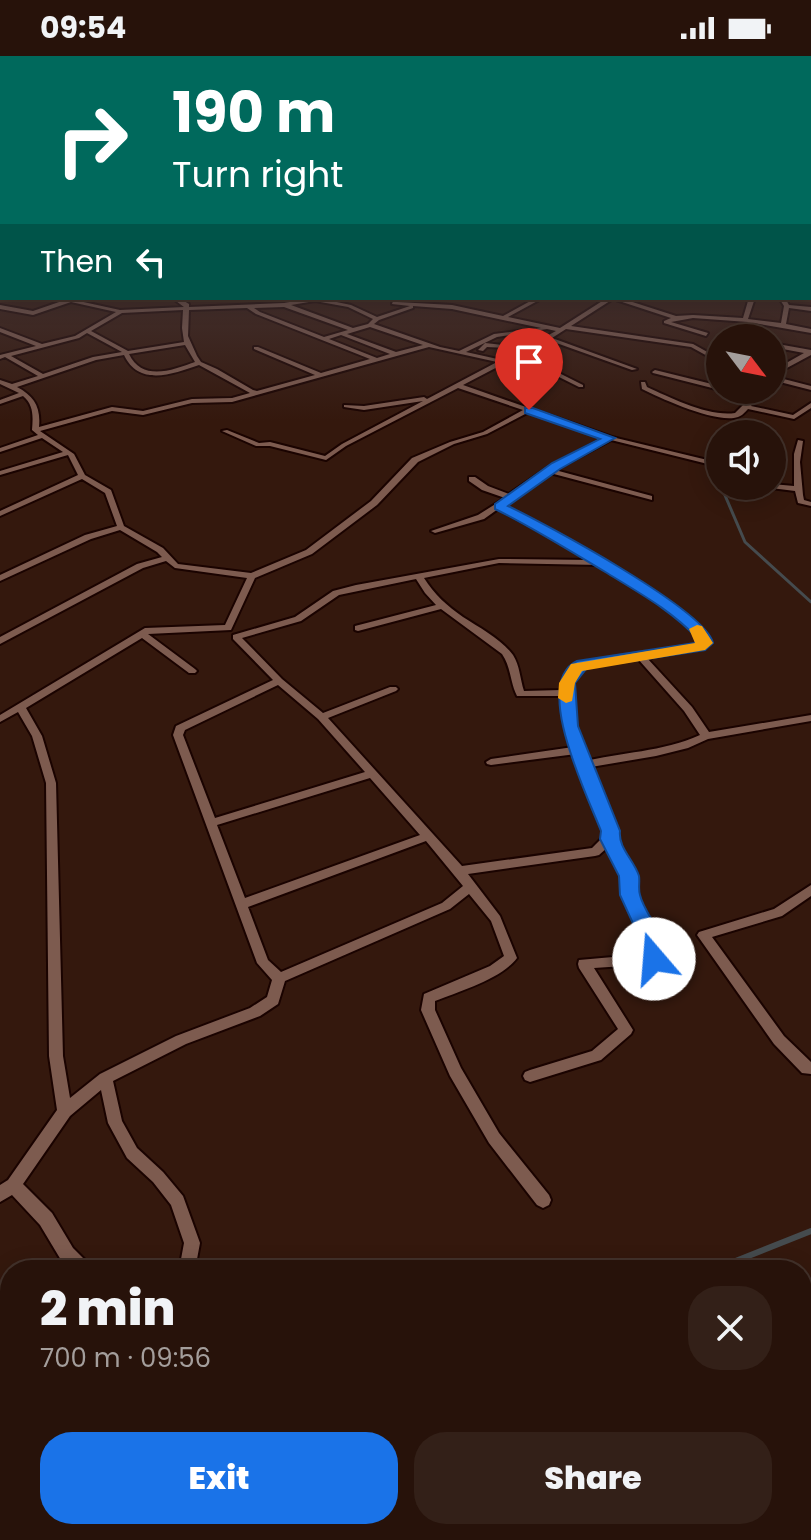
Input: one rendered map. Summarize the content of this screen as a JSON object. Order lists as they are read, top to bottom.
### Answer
{
  "north": "bottom right",
  "page": {
    "status": "09:54",
    "turn": ["190 m", "Turn right"],
    "then": "Then",
    "heading": ["2 min", "700 m · 09:56"],
    "buttons": ["Exit", "Share"]
  }
}
